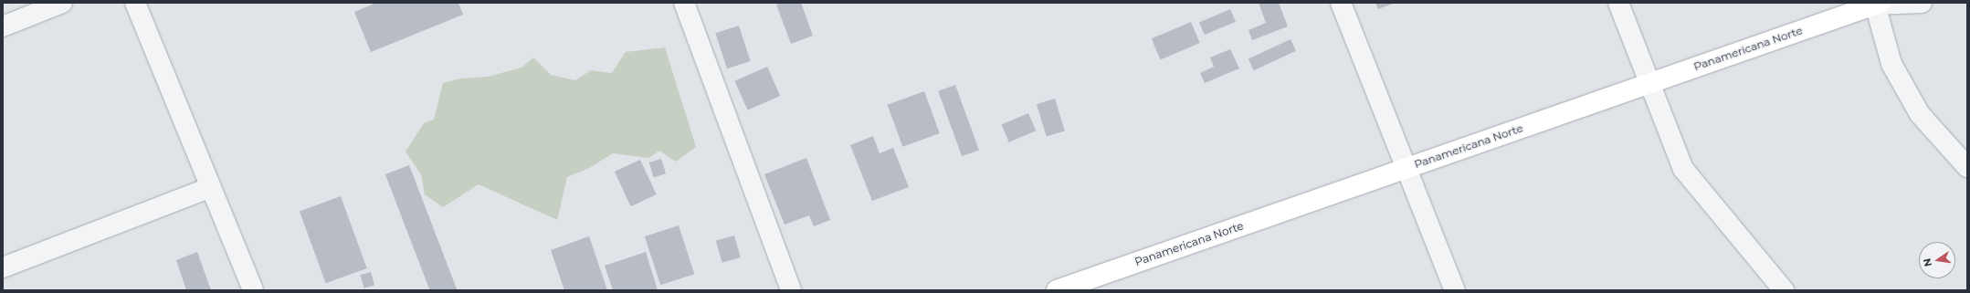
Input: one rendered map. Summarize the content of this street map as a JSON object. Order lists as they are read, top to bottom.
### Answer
{
  "streets": {
    "highway": ["Panamericana Norte"]
  },
  "north": "left"
}
